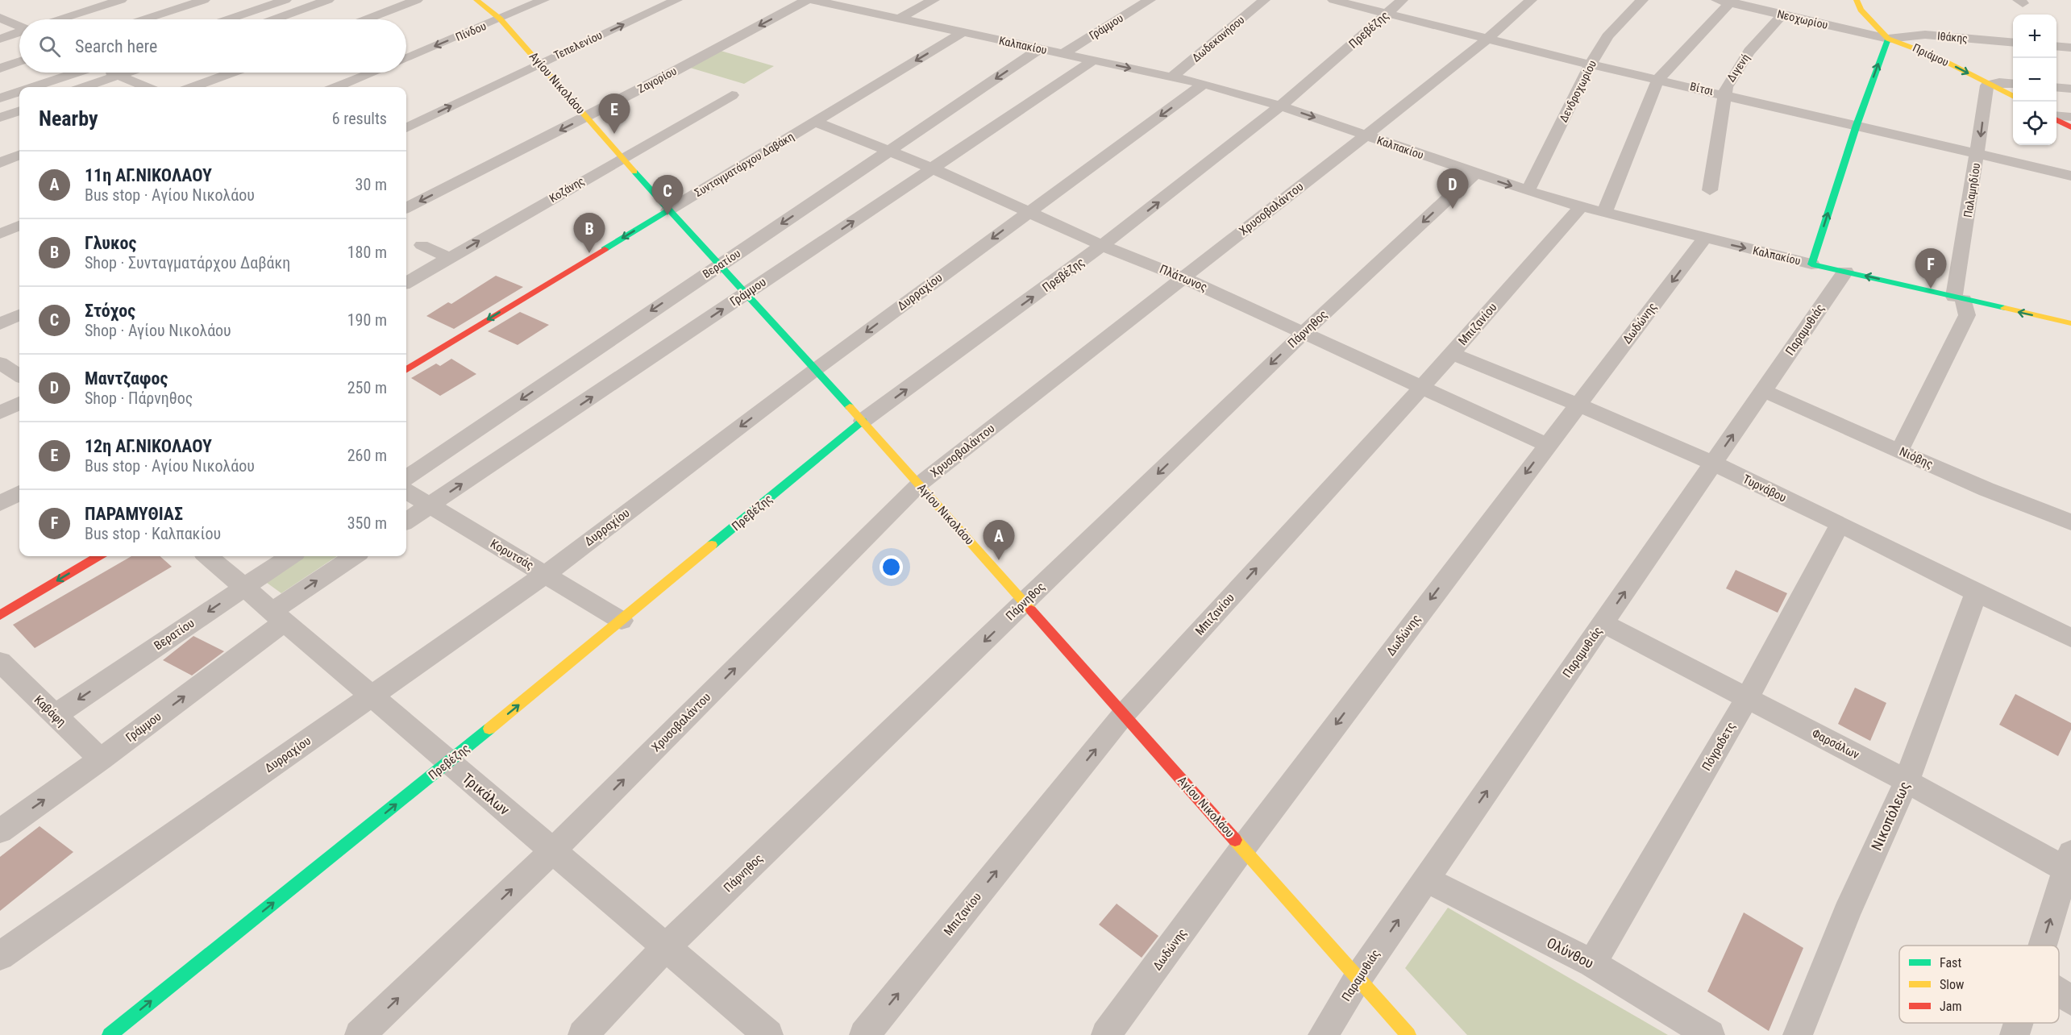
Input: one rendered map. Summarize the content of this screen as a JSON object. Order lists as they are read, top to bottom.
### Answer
{
  "streets": {
    "street": [
      "Νεοχωρίου",
      "Γράμμου",
      "Πρεβέζης",
      "Πίνδου",
      "Ιθάκης",
      "Δωδεκανήσου",
      "Τεπελενίου",
      "Καλπακίου",
      "Πριάμου",
      "Διγενή",
      "Ζαγορίου",
      "Αγίου Νικολάου",
      "Βίτσι",
      "Δενδροχωρίου",
      "Συνταγματάρχου Δαβάκη",
      "Κοζάνης",
      "Παλαμηδίου",
      "Χρυσοβαλάντου",
      "Βερατίου",
      "Πλάτωνος",
      "Δυρραχίου",
      "Δωδώνης",
      "Μπιζανίου",
      "Πάρνηθος",
      "Παραμυθιάς",
      "Νιόβης",
      "Τυρνάβου",
      "Κορυτσάς",
      "Καβάφη",
      "Φαρσάλων",
      "Πόγραδετς",
      "Τρικάλων",
      "Nικοπόλεως",
      "Ολύνθου"
    ]
  },
  "crossings": [
    ["Νεοχωρίου", "Ιθάκης"],
    ["Νεοχωρίου", "Πριάμου"],
    ["Νεοχωρίου", "Διγενή"],
    ["Γράμμου", "Καλπακίου"],
    ["Γράμμου", "Αγίου Νικολάου"],
    ["Γράμμου", "Πλάτωνος"],
    ["Γράμμου", "Κορυτσάς"],
    ["Γράμμου", "Καβάφη"],
    ["Γράμμου", "Τρικάλων"],
    ["Πρεβέζης", "Καλπακίου"],
    ["Πρεβέζης", "Αγίου Νικολάου"],
    ["Πρεβέζης", "Βίτσι"],
    ["Πρεβέζης", "Πλάτωνος"],
    ["Πρεβέζης", "Κορυτσάς"],
    ["Πρεβέζης", "Τρικάλων"],
    ["Πίνδου", "Αγίου Νικολάου"],
    ["Ιθάκης", "Πριάμου"],
    ["Δωδεκανήσου", "Καλπακίου"],
    ["Τεπελενίου", "Αγίου Νικολάου"],
    ["Καλπακίου", "Δενδροχωρίου"],
    ["Καλπακίου", "Συνταγματάρχου Δαβάκη"],
    ["Καλπακίου", "Παλαμηδίου"],
    ["Καλπακίου", "Χρυσοβαλάντου"],
    ["Καλπακίου", "Βερατίου"],
    ["Καλπακίου", "Δυρραχίου"],
    ["Καλπακίου", "Δωδώνης"],
    ["Καλπακίου", "Μπιζανίου"],
    ["Καλπακίου", "Πάρνηθος"],
    ["Καλπακίου", "Παραμυθιάς"],
    ["Πριάμου", "Παλαμηδίου"],
    ["Διγενή", "Βίτσι"],
    ["Ζαγορίου", "Αγίου Νικολάου"],
    ["Αγίου Νικολάου", "Συνταγματάρχου Δαβάκη"],
    ["Αγίου Νικολάου", "Κοζάνης"],
    ["Αγίου Νικολάου", "Χρυσοβαλάντου"],
    ["Αγίου Νικολάου", "Βερατίου"],
    ["Αγίου Νικολάου", "Δυρραχίου"],
    ["Αγίου Νικολάου", "Δωδώνης"],
    ["Αγίου Νικολάου", "Μπιζανίου"],
    ["Αγίου Νικολάου", "Πάρνηθος"],
    ["Αγίου Νικολάου", "Παραμυθιάς"],
    ["Βίτσι", "Δενδροχωρίου"],
    ["Βίτσι", "Παλαμηδίου"],
    ["Βίτσι", "Χρυσοβαλάντου"],
    ["Συνταγματάρχου Δαβάκη", "Πλάτωνος"],
    ["Παλαμηδίου", "Νιόβης"],
    ["Χρυσοβαλάντου", "Πλάτωνος"],
    ["Χρυσοβαλάντου", "Τρικάλων"],
    ["Βερατίου", "Πλάτωνος"],
    ["Βερατίου", "Καβάφη"],
    ["Βερατίου", "Τρικάλων"],
    ["Πλάτωνος", "Δυρραχίου"],
    ["Πλάτωνος", "Δωδώνης"],
    ["Πλάτωνος", "Μπιζανίου"],
    ["Πλάτωνος", "Πάρνηθος"],
    ["Δυρραχίου", "Κορυτσάς"],
    ["Δυρραχίου", "Τρικάλων"],
    ["Δωδώνης", "Τυρνάβου"],
    ["Μπιζανίου", "Τυρνάβου"],
    ["Πάρνηθος", "Τρικάλων"],
    ["Παραμυθιάς", "Νιόβης"],
    ["Παραμυθιάς", "Τυρνάβου"],
    ["Παραμυθιάς", "Φαρσάλων"],
    ["Παραμυθιάς", "Ολύνθου"],
    ["Τυρνάβου", "Πόγραδετς"],
    ["Τυρνάβου", "Nικοπόλεως"],
    ["Φαρσάλων", "Πόγραδετς"],
    ["Φαρσάλων", "Nικοπόλεως"],
    ["Πόγραδετς", "Ολύνθου"]
  ],
  "one_way": [
    "Γράμμου",
    "Πρεβέζης",
    "Τεπελενίου",
    "Πριάμου",
    "Ζαγορίου",
    "Συνταγματάρχου Δαβάκη",
    "Κοζάνης",
    "Χρυσοβαλάντου",
    "Βερατίου",
    "Δυρραχίου",
    "Δωδώνης",
    "Μπιζανίου",
    "Πάρνηθος",
    "Παραμυθιάς"
  ],
  "legend": ["Fast", "Slow", "Jam"],
  "page": {
    "map_buttons": ["+", "−"],
    "search": "Search here",
    "heading": ["Nearby", "6 results"],
    "pins": [
      "E",
      "D",
      "C",
      "B",
      "F",
      "A"
    ],
    "list": [
      {
        "mark": "A",
        "name": "11η ΑΓ.ΝΙΚΟΛΑΟΥ",
        "note": "Bus stop · Αγίου Νικολάου",
        "value": "30 m"
      },
      {
        "mark": "B",
        "name": "Γλυκος",
        "note": "Shop · Συνταγματάρχου Δαβάκη",
        "value": "180 m"
      },
      {
        "mark": "C",
        "name": "Στόχος",
        "note": "Shop · Αγίου Νικολάου",
        "value": "190 m"
      },
      {
        "mark": "D",
        "name": "Μαντζαφος",
        "note": "Shop · Πάρνηθος",
        "value": "250 m"
      },
      {
        "mark": "E",
        "name": "12η ΑΓ.ΝΙΚΟΛΑΟΥ",
        "note": "Bus stop · Αγίου Νικολάου",
        "value": "260 m"
      },
      {
        "mark": "F",
        "name": "ΠΑΡΑΜΥΘΙΑΣ",
        "note": "Bus stop · Καλπακίου",
        "value": "350 m"
      }
    ]
  }
}
